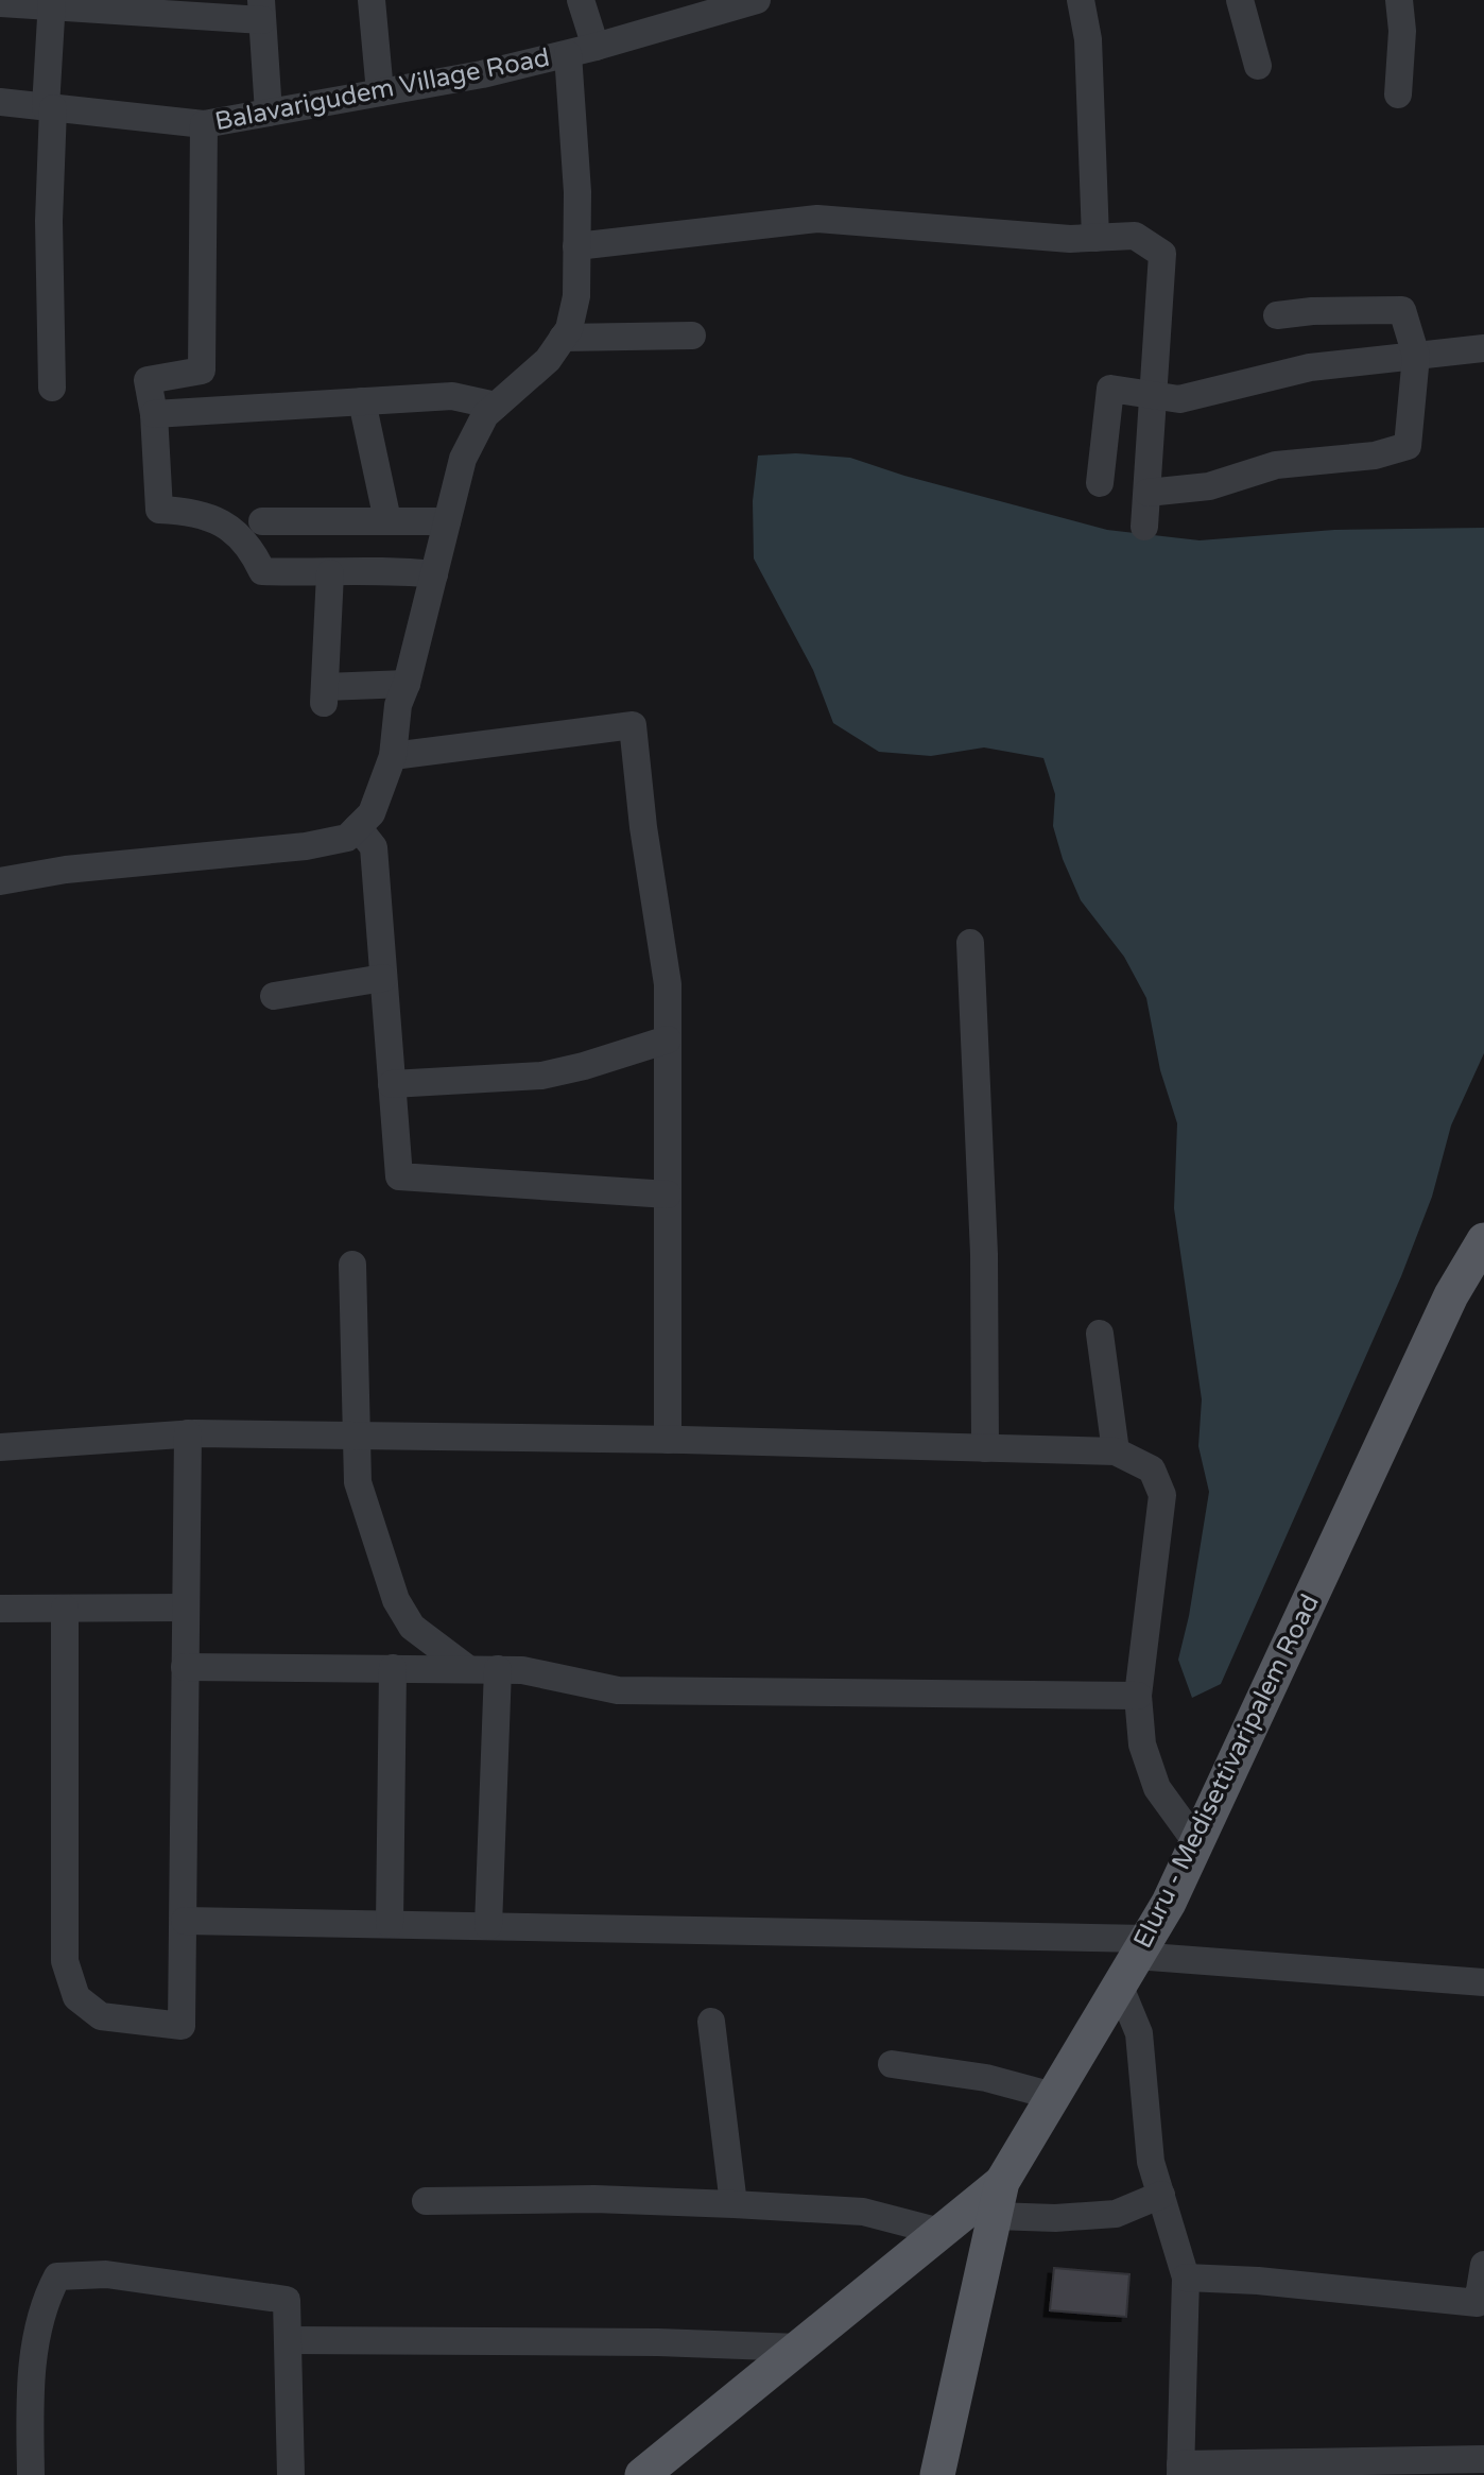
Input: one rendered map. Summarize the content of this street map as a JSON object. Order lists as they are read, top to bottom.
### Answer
{
  "streets": {
    "main road": ["Eluru - Medisettivaripalem Road"],
    "street": ["Balavarigudem Village Road"]
  }
}
